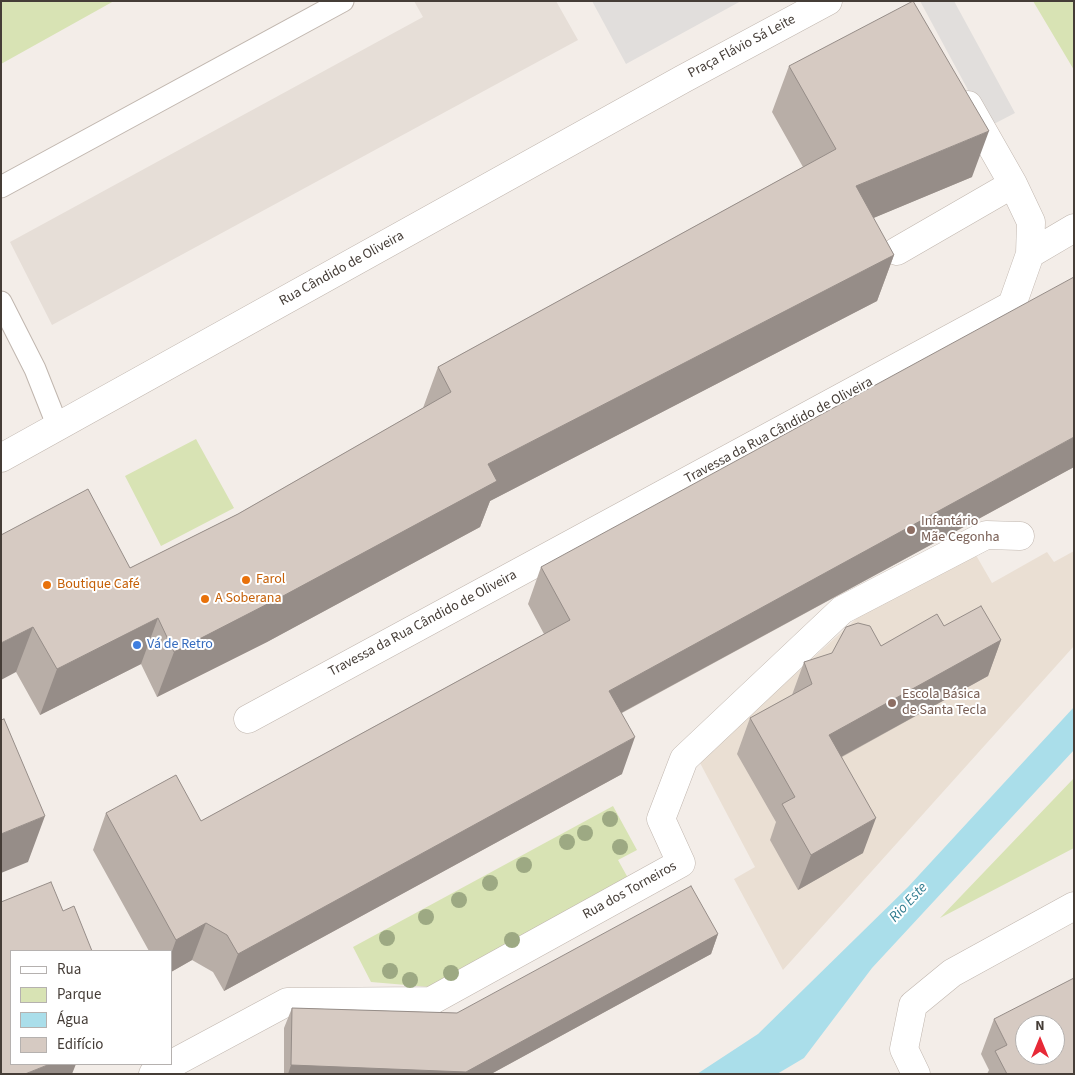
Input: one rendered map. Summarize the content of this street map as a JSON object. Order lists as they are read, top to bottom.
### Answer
{
  "streets": {
    "street": [
      "Praça Flávio Sá Leite",
      "Rua Cândido de Oliveira",
      "Travessa da Rua Cândido de Oliveira",
      "Rua dos Torneiros"
    ]
  },
  "crossings": [
    ["Praça Flávio Sá Leite", "Rua Cândido de Oliveira"]
  ],
  "water": ["Rio Este"],
  "places": [
    "Infantário Mãe Cegonha",
    "Farol",
    "Boutique Café",
    "A Soberana",
    "Vá de Retro",
    "Escola Básica de Santa Tecla"
  ],
  "legend": [
    "Rua",
    "Parque",
    "Água",
    "Edifício"
  ],
  "north": "top"
}
